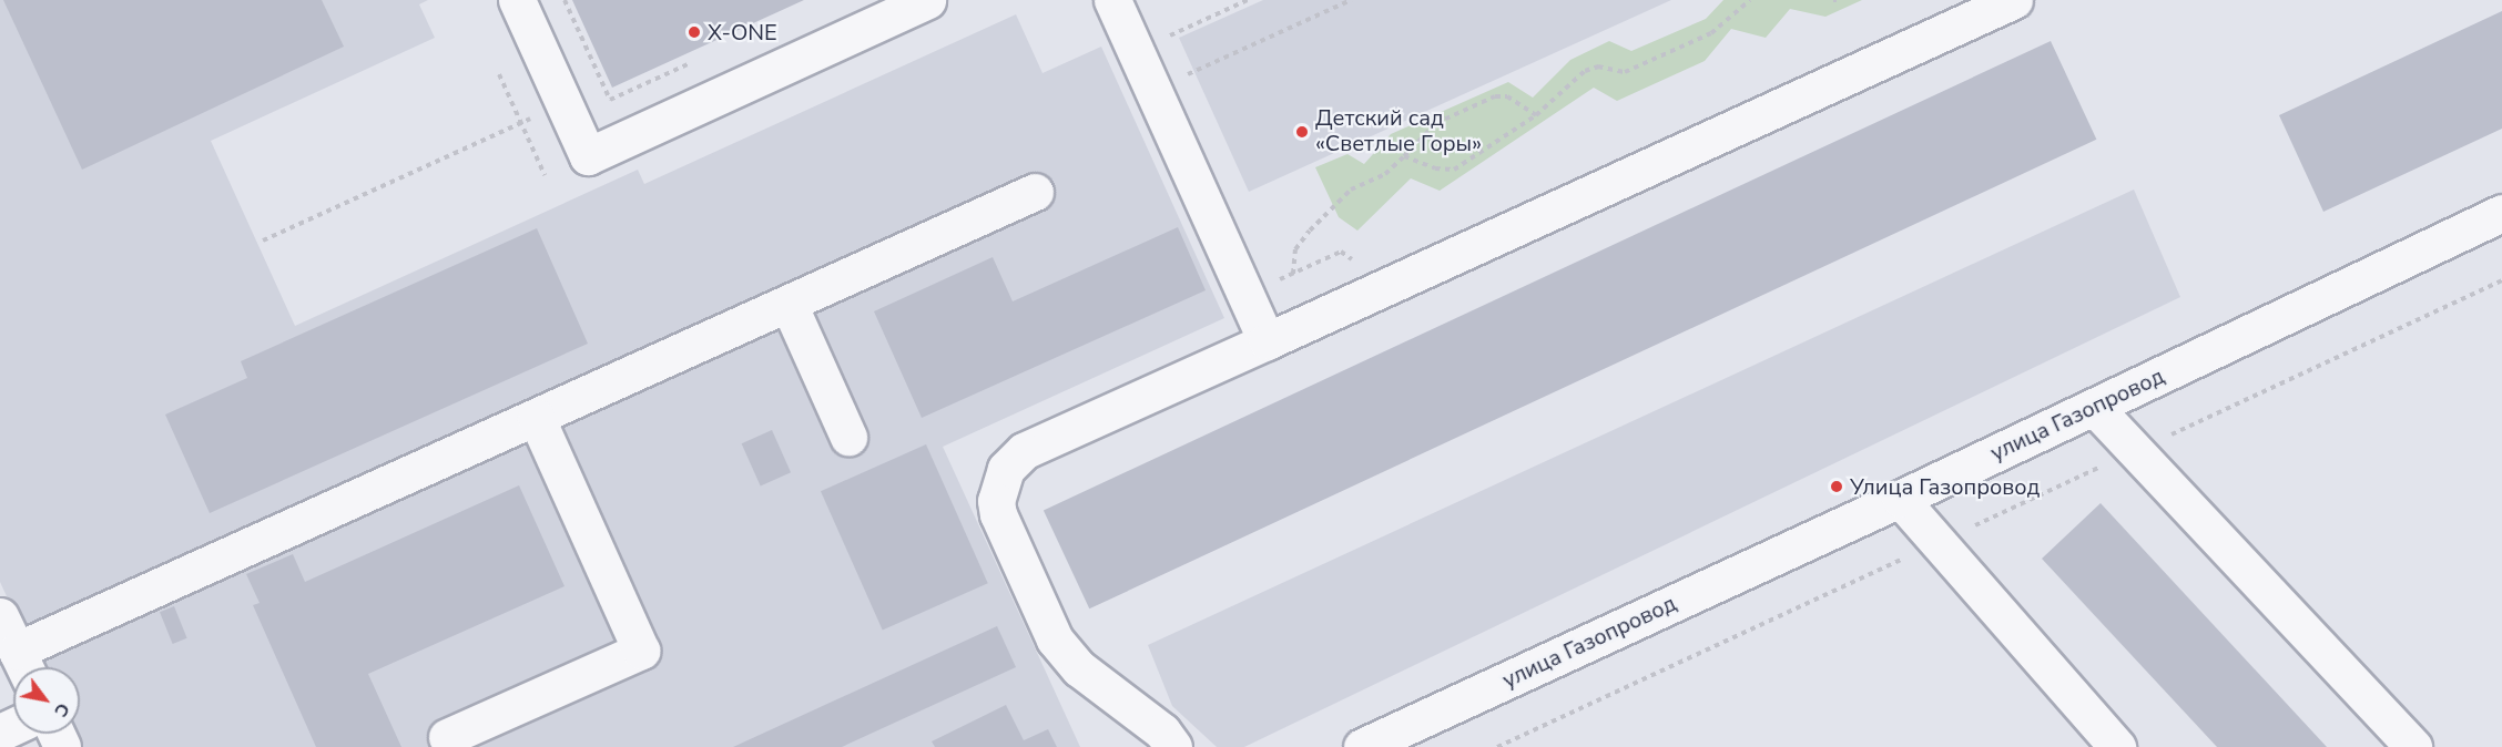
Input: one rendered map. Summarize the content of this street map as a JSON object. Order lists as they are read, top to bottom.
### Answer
{
  "streets": {
    "street": ["улица Газопровод"]
  },
  "places": ["X-ONE", "Детский сад «Светлые Горы»", "Улица Газопровод"],
  "north": "bottom right"
}
